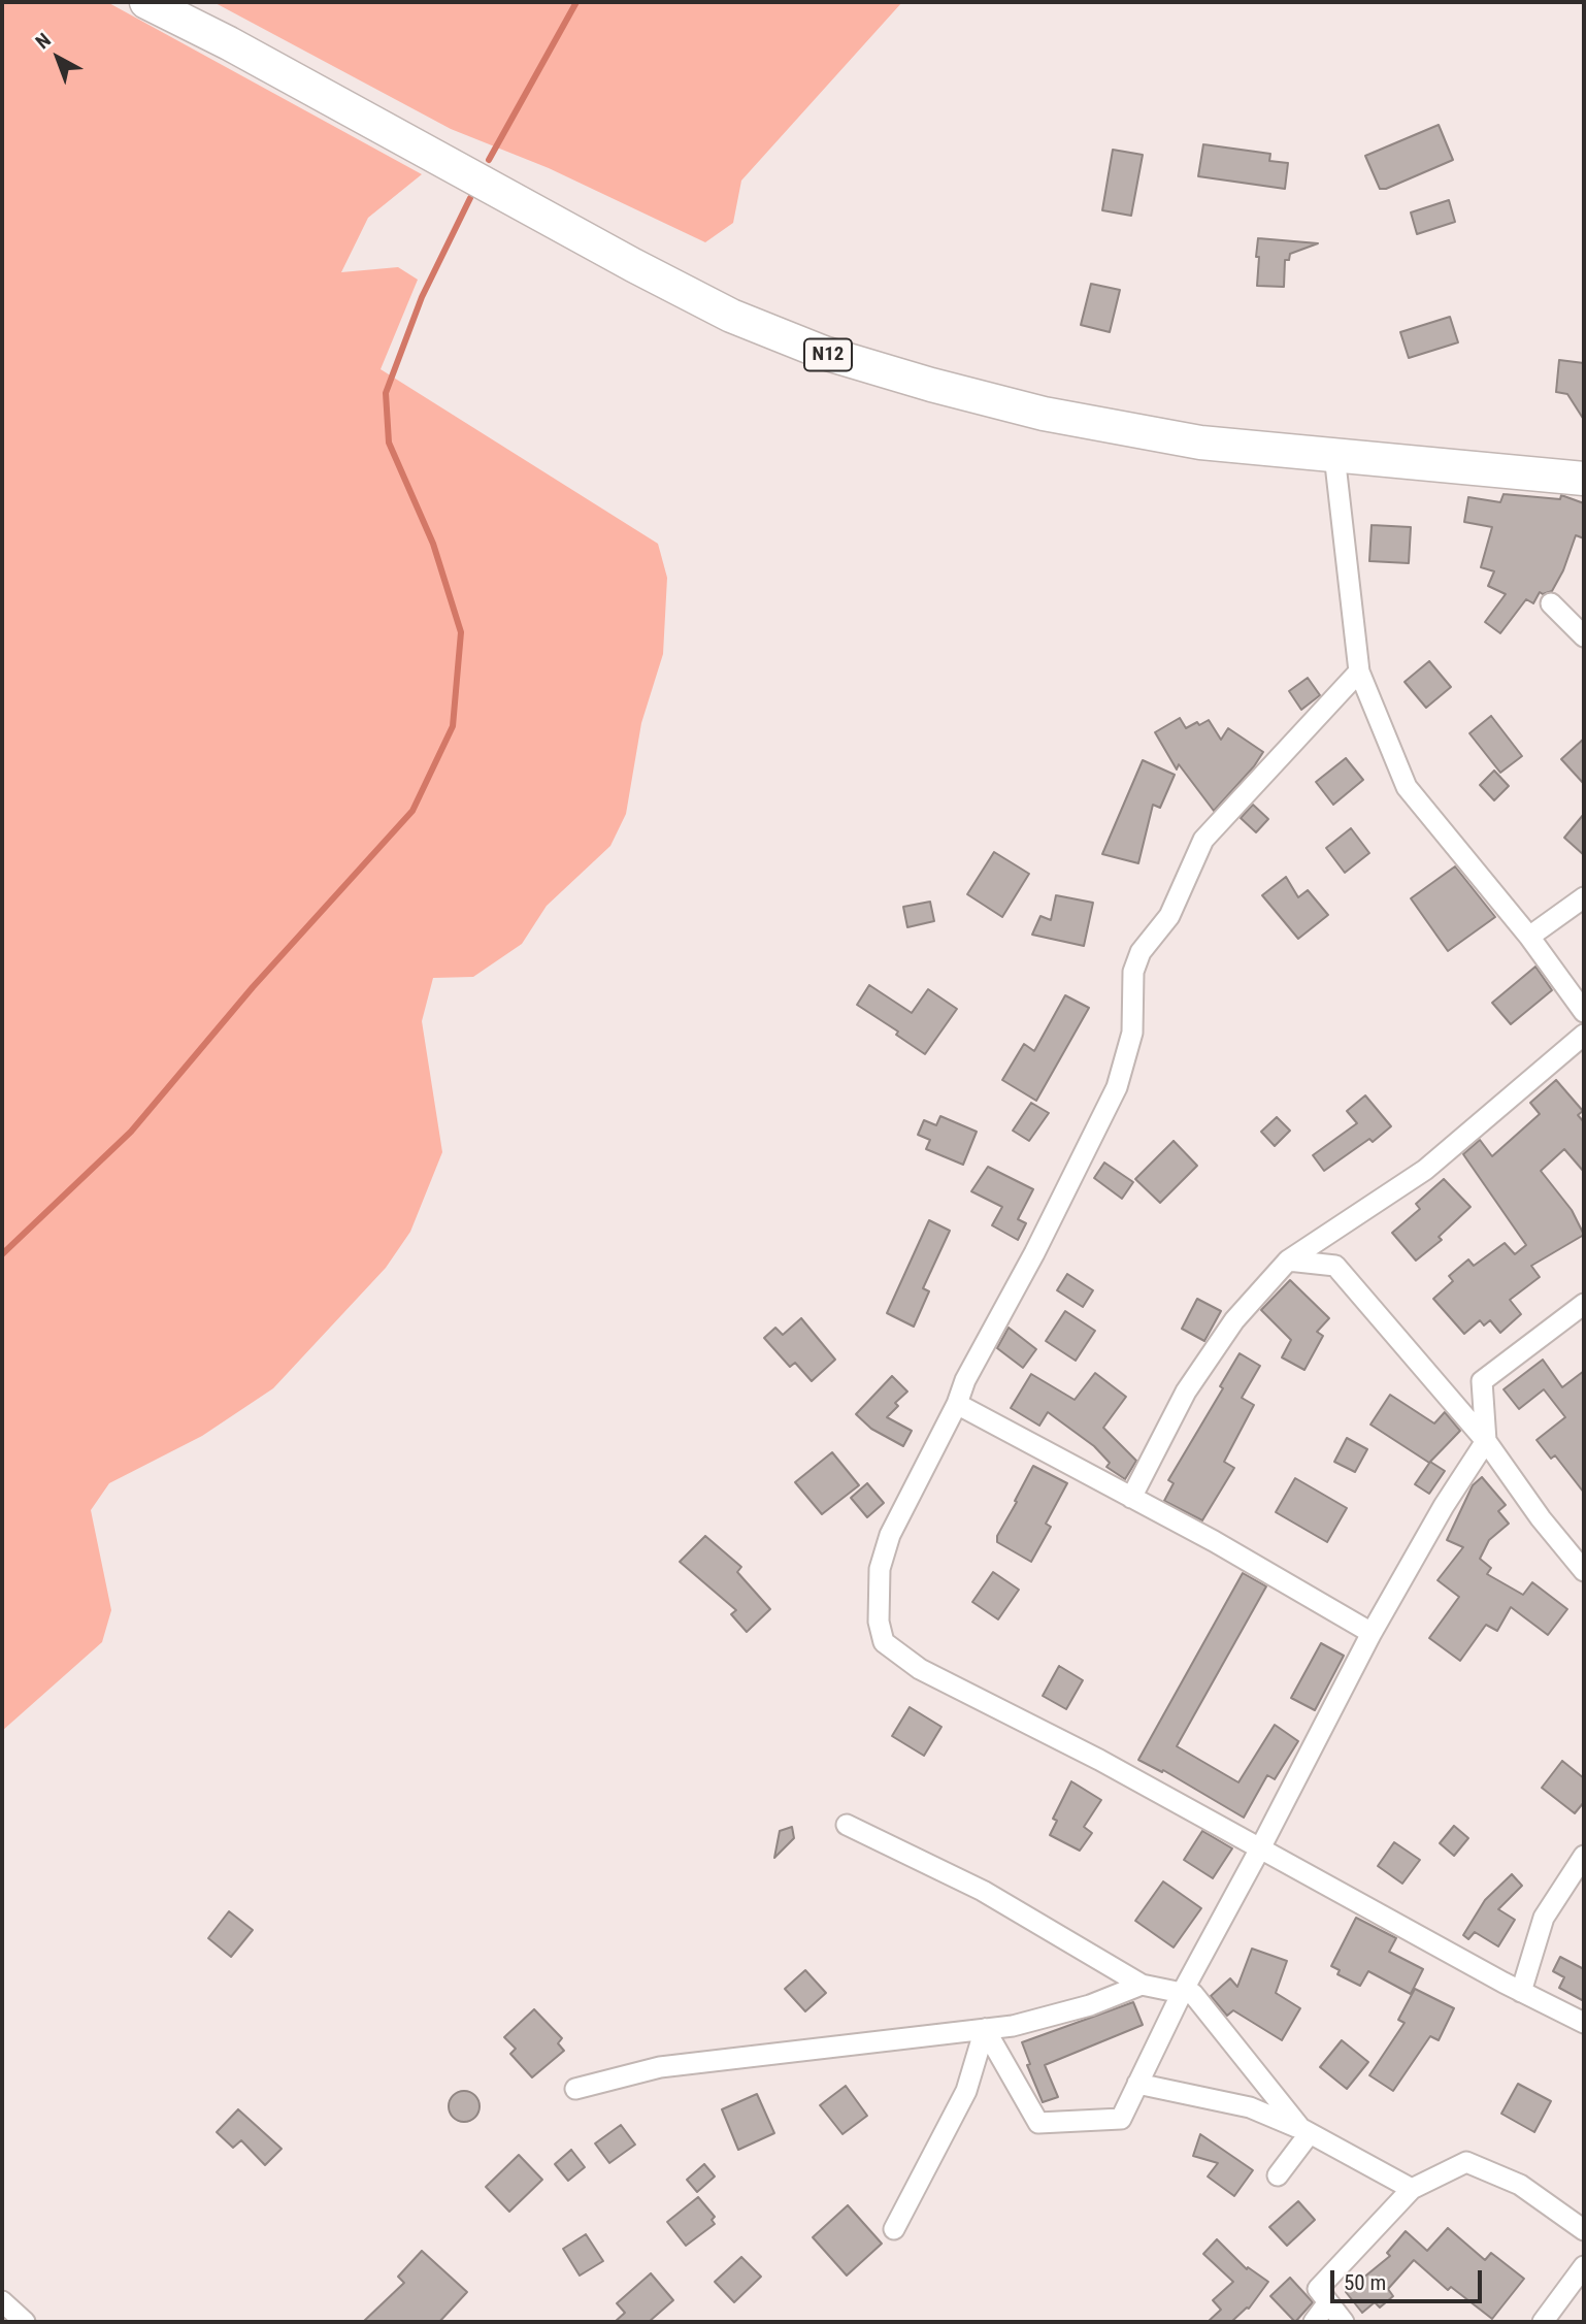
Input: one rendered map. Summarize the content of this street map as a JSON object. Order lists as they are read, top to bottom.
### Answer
{
  "streets": {
    "main road": ["N12"]
  },
  "scale_bar": "50 m",
  "north": "top left"
}
